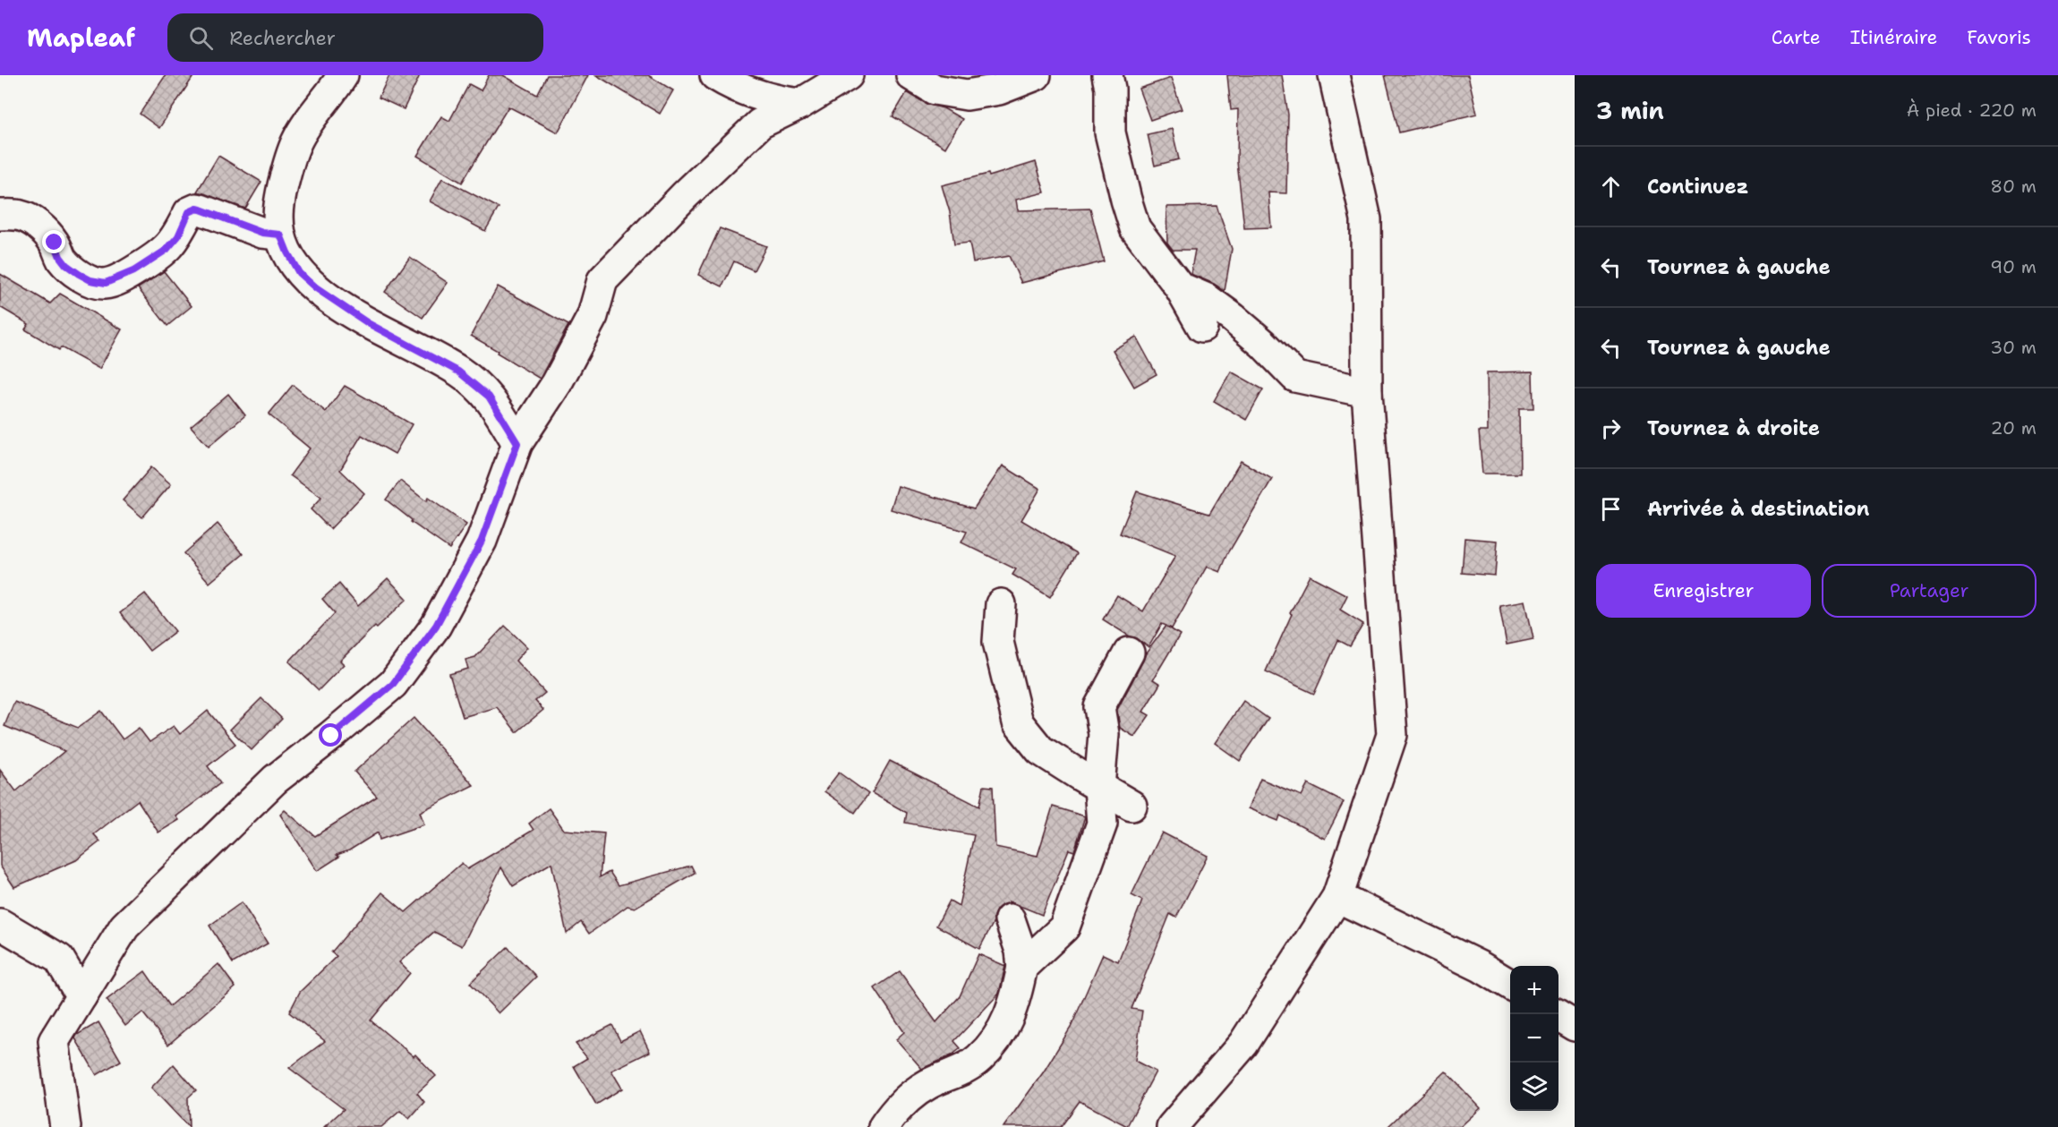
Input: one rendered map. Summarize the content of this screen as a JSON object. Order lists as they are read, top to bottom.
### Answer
{
  "page": {
    "header": "Mapleaf",
    "search": "Rechercher",
    "nav": ["Carte", "Itinéraire", "Favoris"],
    "heading": ["3 min", "À pied · 220 m"],
    "list": [
      ["Continuez", "80 m"],
      ["Tournez à gauche", "90 m"],
      ["Tournez à gauche", "30 m"],
      ["Tournez à droite", "20 m"],
      "Arrivée à destination"
    ],
    "buttons": ["Enregistrer", "Partager"],
    "map_buttons": ["+", "−"]
  }
}
